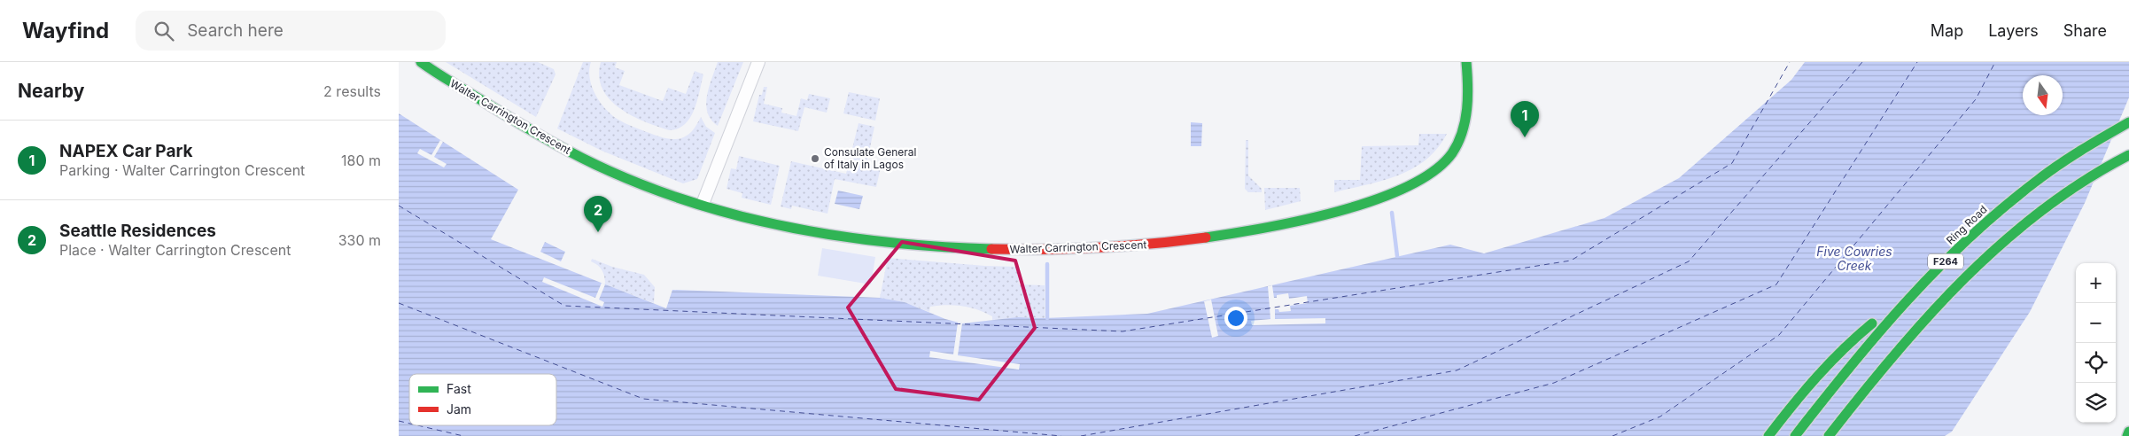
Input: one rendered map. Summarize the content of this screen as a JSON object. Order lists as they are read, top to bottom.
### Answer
{
  "streets": {
    "main road": ["Walter Carrington Crescent", "Ring Road", "F264"]
  },
  "water": ["Five Cowries Creek"],
  "places": ["Consulate General of Italy in Lagos"],
  "legend": ["Fast", "Jam"],
  "north": "bottom",
  "page": {
    "header": "Wayfind",
    "search": "Search here",
    "nav": ["Map", "Layers", "Share"],
    "heading": ["Nearby", "2 results"],
    "pins": ["1", "2"],
    "list": [
      {
        "mark": "1",
        "name": "NAPEX Car Park",
        "note": "Parking · Walter Carrington Crescent",
        "value": "180 m"
      },
      {
        "mark": "2",
        "name": "Seattle Residences",
        "note": "Place · Walter Carrington Crescent",
        "value": "330 m"
      }
    ],
    "map_buttons": ["+", "−"]
  }
}
